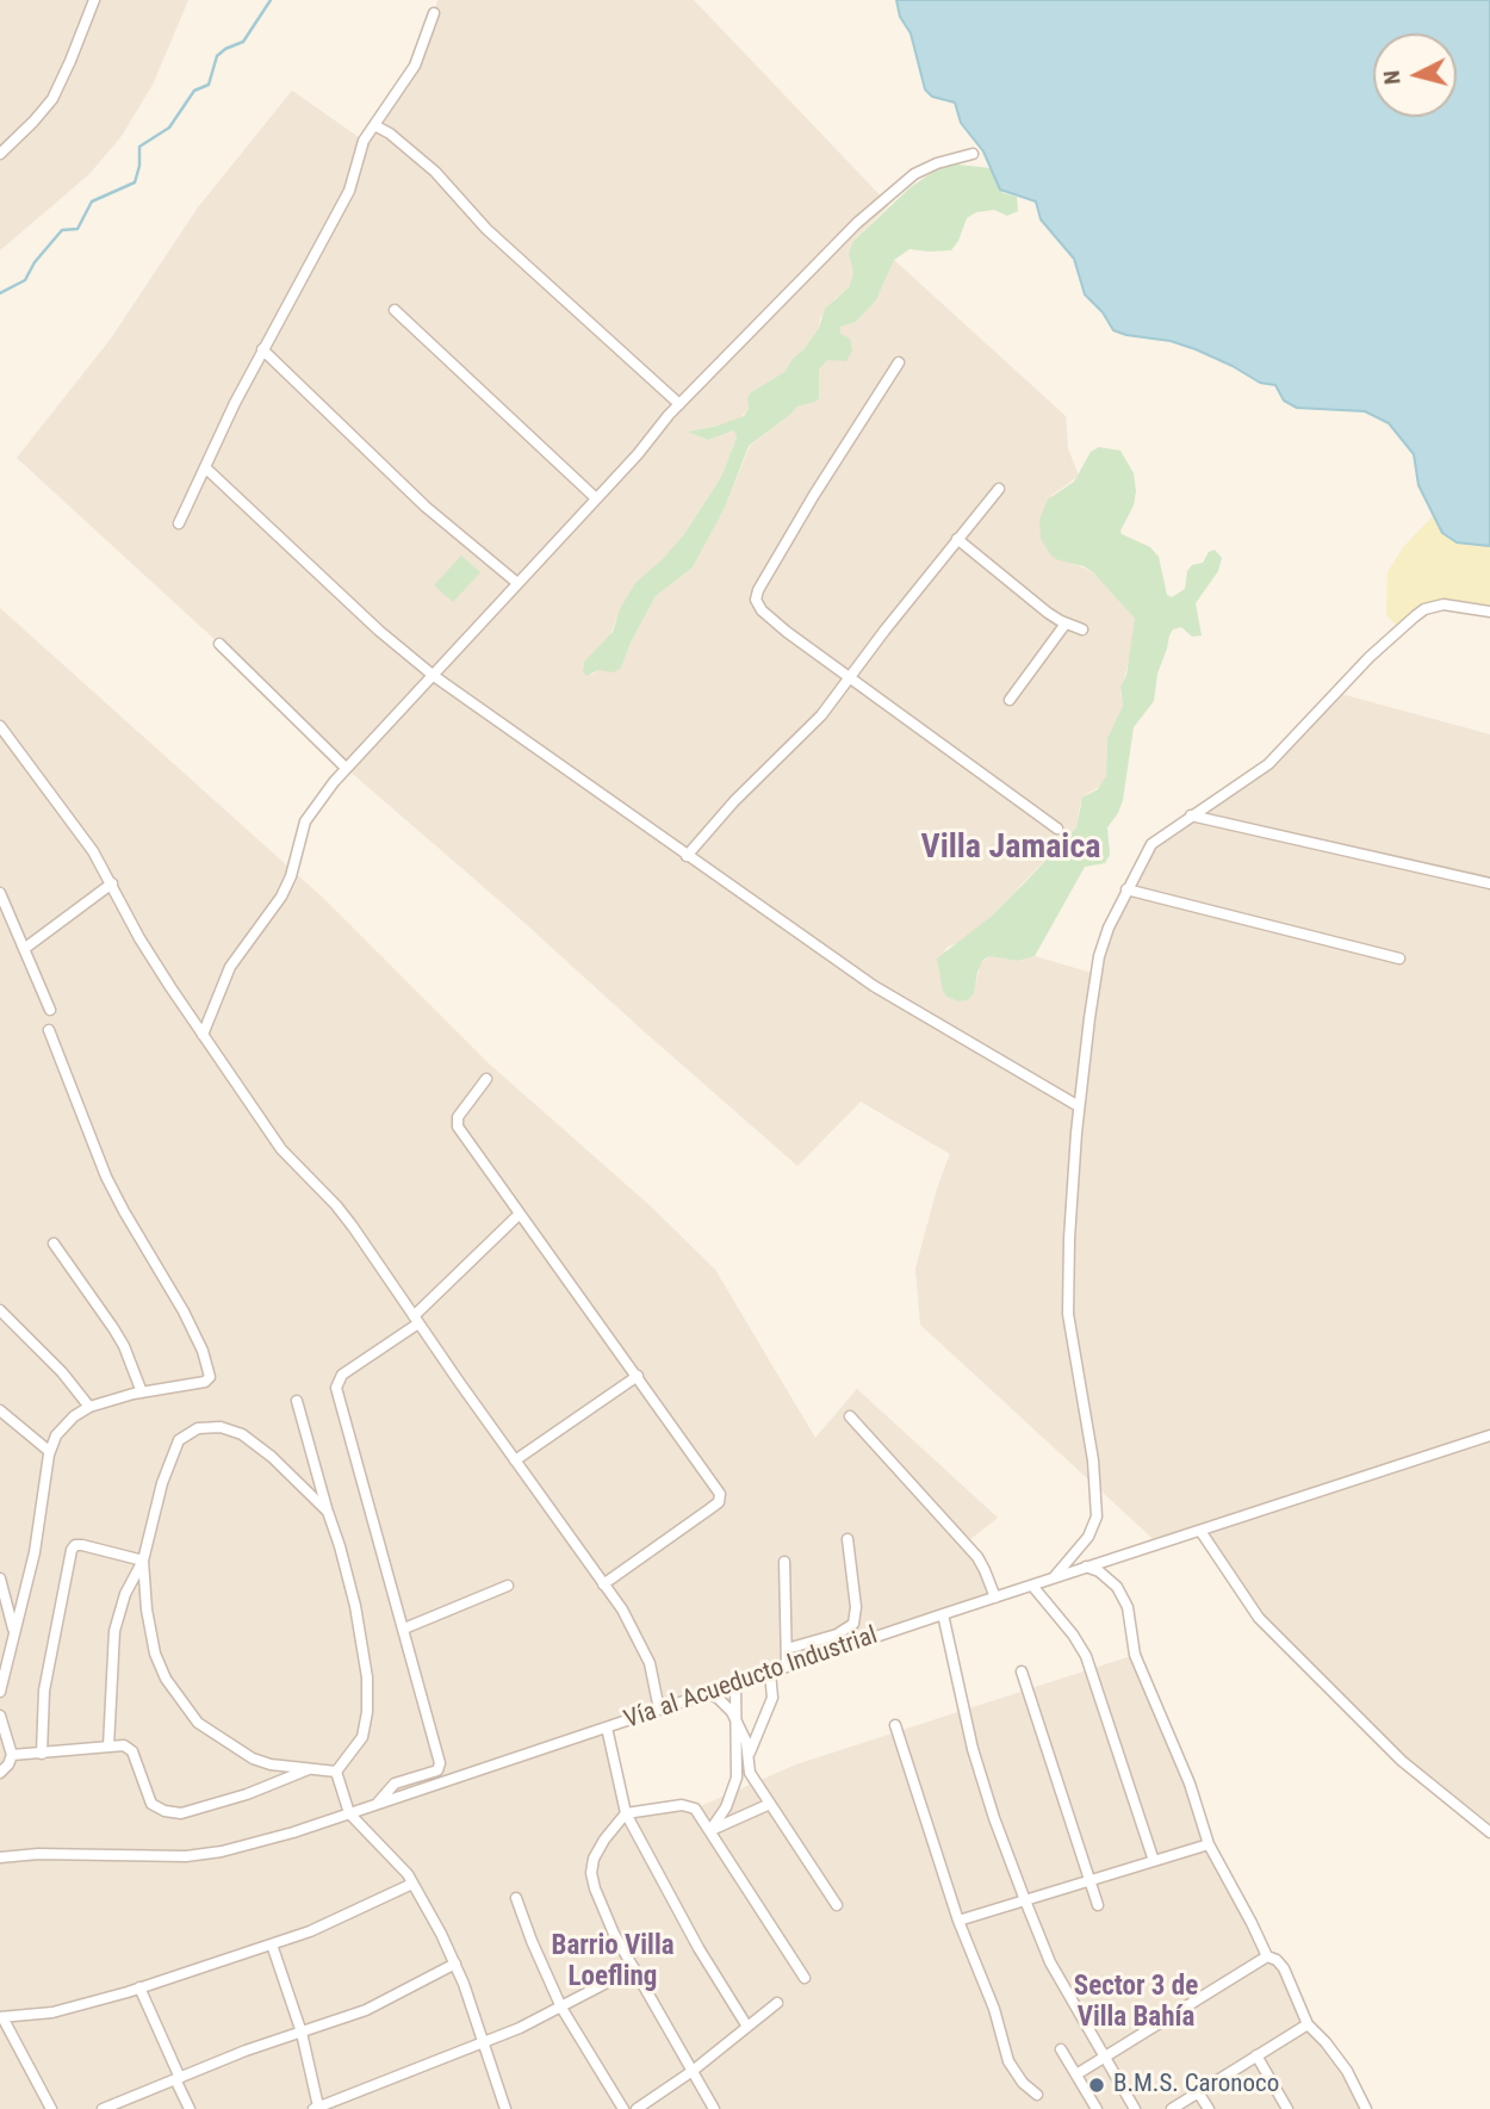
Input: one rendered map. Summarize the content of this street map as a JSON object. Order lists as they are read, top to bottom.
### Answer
{
  "streets": {
    "street": ["Vía al Acueducto Industrial"]
  },
  "districts": ["Villa Jamaica", "Barrio Villa Loefling", "Sector 3 de Villa Bahía"],
  "places": ["B.M.S. Caronoco"],
  "north": "left"
}
